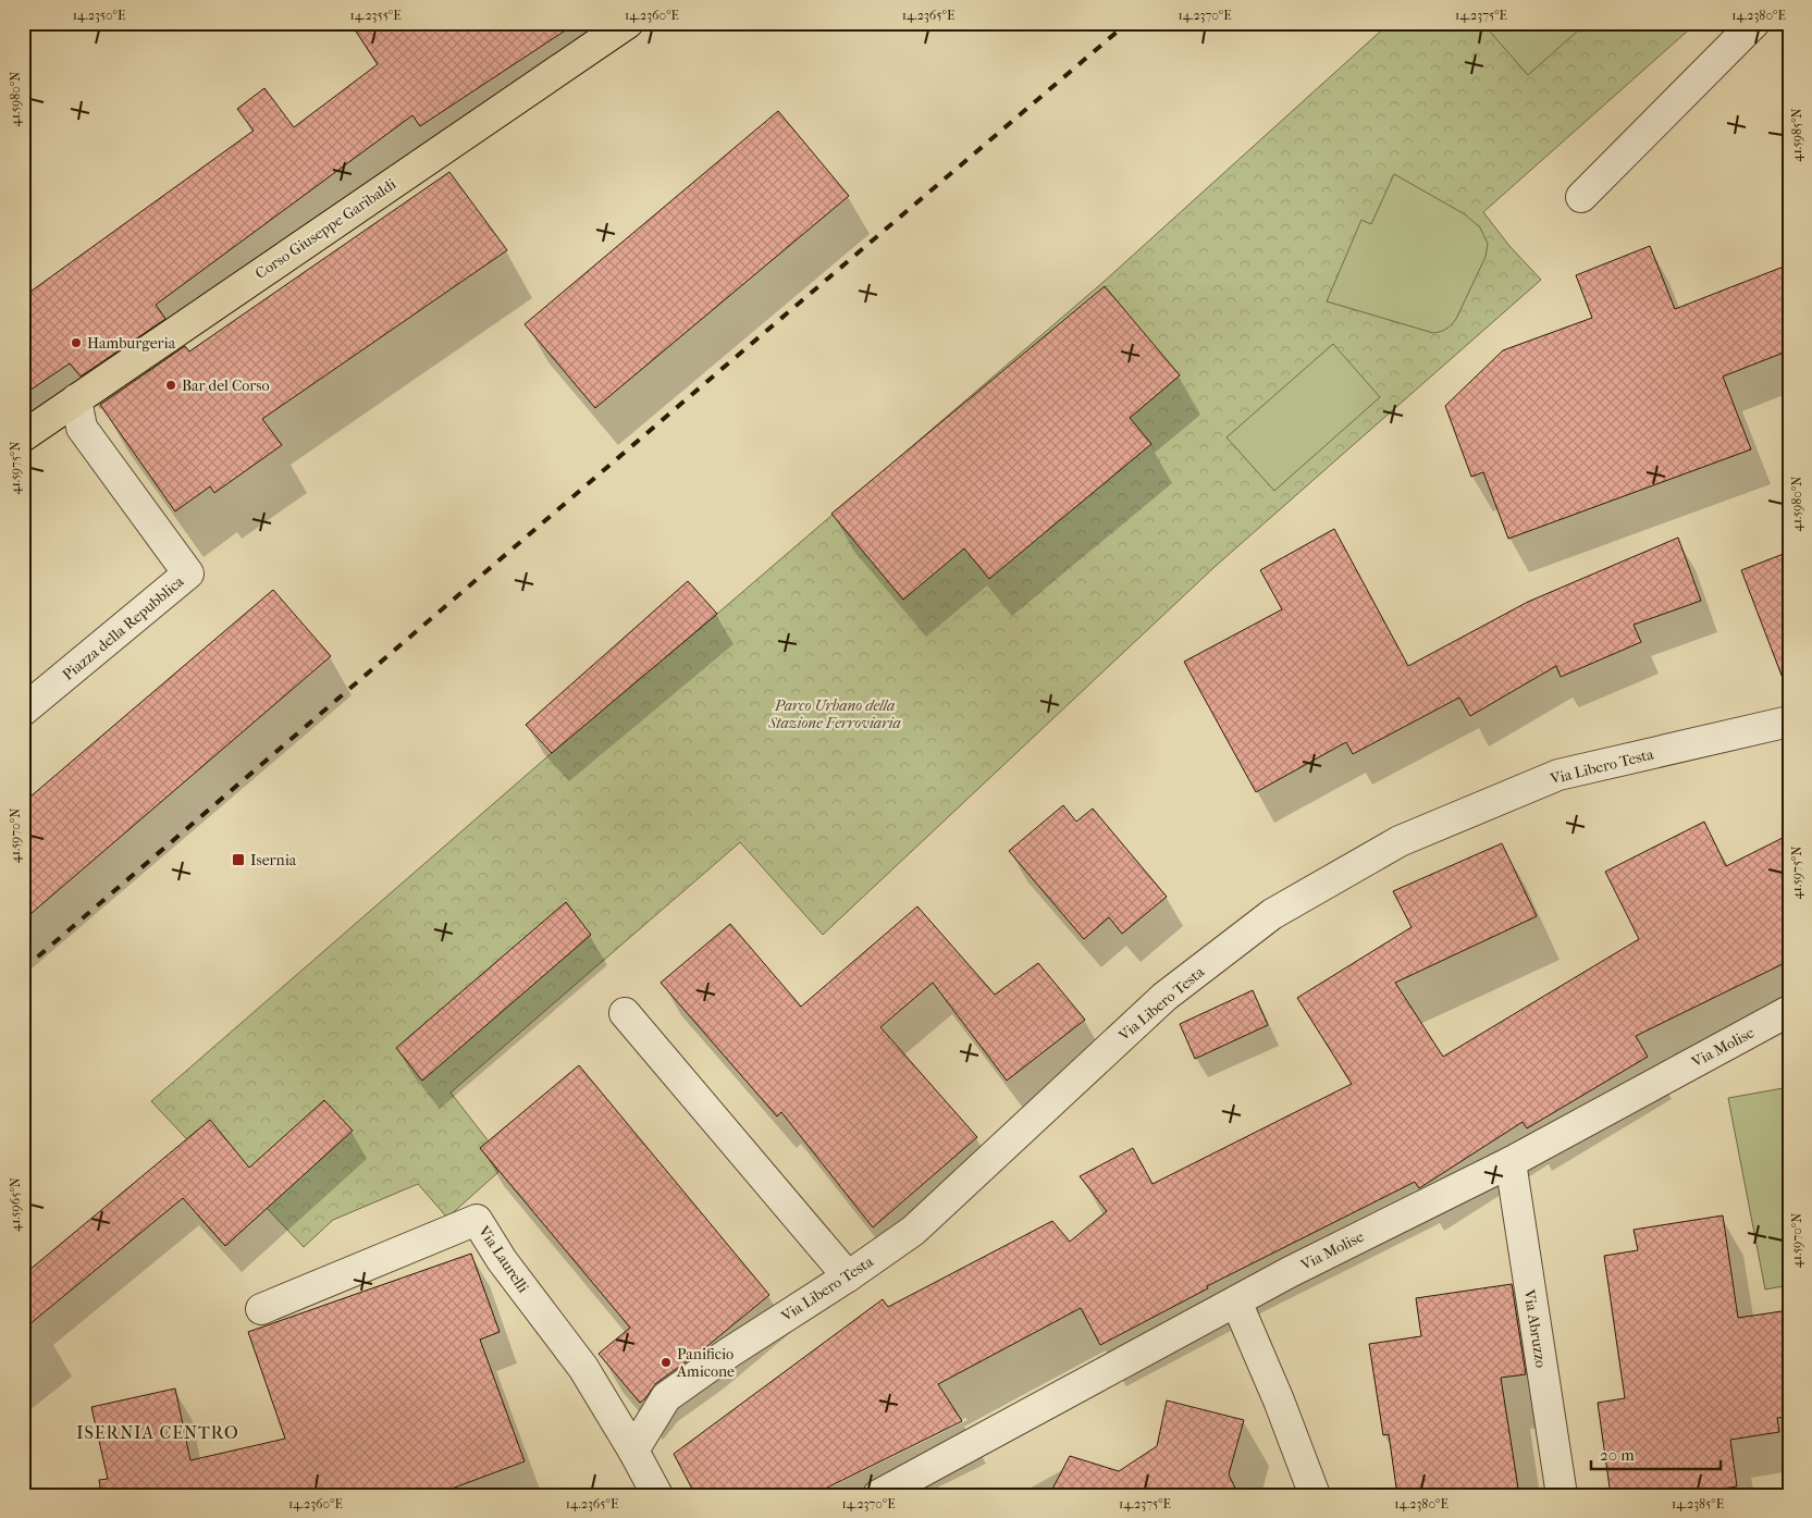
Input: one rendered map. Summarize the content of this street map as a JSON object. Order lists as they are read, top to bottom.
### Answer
{
  "streets": {
    "main road": ["Corso Giuseppe Garibaldi"],
    "street": [
      "Piazza della Repubblica",
      "Via Libero Testa",
      "Via Molise",
      "Via Laurelli",
      "Via Abruzzo"
    ]
  },
  "crossings": [
    ["Corso Giuseppe Garibaldi", "Piazza della Repubblica"],
    ["Via Libero Testa", "Via Laurelli"],
    ["Via Molise", "Via Abruzzo"]
  ],
  "districts": ["ISERNIA CENTRO"],
  "parks": ["Parco Urbano della Stazione Ferroviaria"],
  "places": {
    "other": ["Hamburgeria", "Bar del Corso", "Panificio Amicone"],
    "transit": ["Isernia"]
  },
  "scale_bar": "20 m",
  "coordinates": [
    "14.2350°E",
    "14.2355°E",
    "14.2360°E",
    "14.2365°E",
    "14.2370°E",
    "14.2375°E",
    "14.2380°E",
    "41.5980°N",
    "41.5985°N",
    "41.5975°N",
    "41.5970°N",
    "41.5965°N",
    "14.2385°E"
  ]
}
